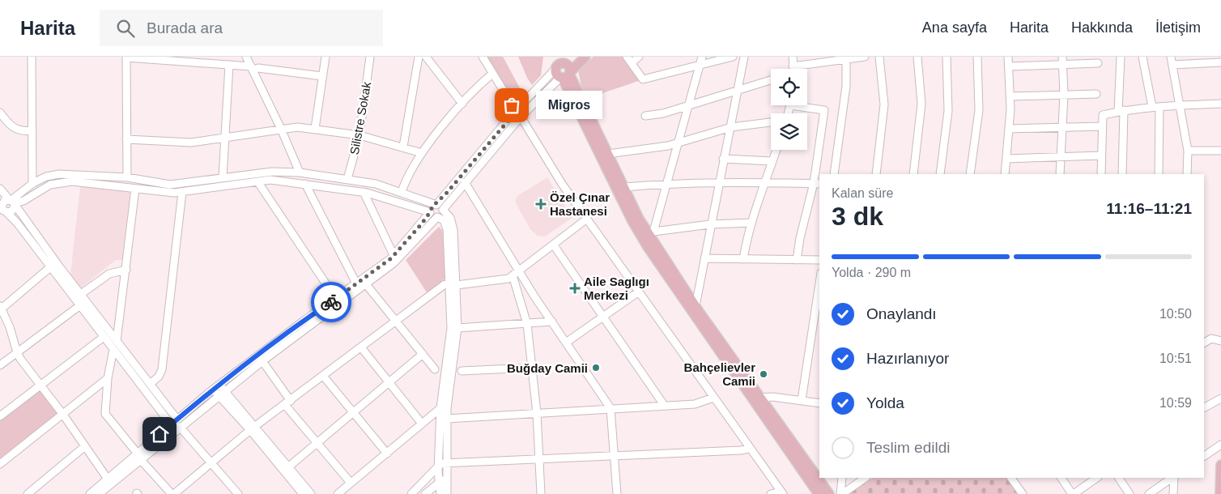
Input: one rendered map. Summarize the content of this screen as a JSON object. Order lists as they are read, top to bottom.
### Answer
{
  "streets": {
    "street": ["Silistre Sokak"]
  },
  "places": {
    "other": ["Migros", "Buğday Camii", "Bahçelievler Camii"],
    "health": ["Özel Çınar Hastanesi", "Aile Saglıgı Merkezi"]
  },
  "page": {
    "header": "Harita",
    "search": "Burada ara",
    "nav": [
      "Ana sayfa",
      "Harita",
      "Hakkında",
      "İletişim"
    ],
    "bubble": "Migros",
    "heading": ["3 dk", "Kalan süre", "11:16–11:21"],
    "bar": "Yolda · 290 m",
    "list": [
      ["Onaylandı", "10:50"],
      ["Hazırlanıyor", "10:51"],
      ["Yolda", "10:59"],
      "Teslim edildi"
    ]
  }
}
